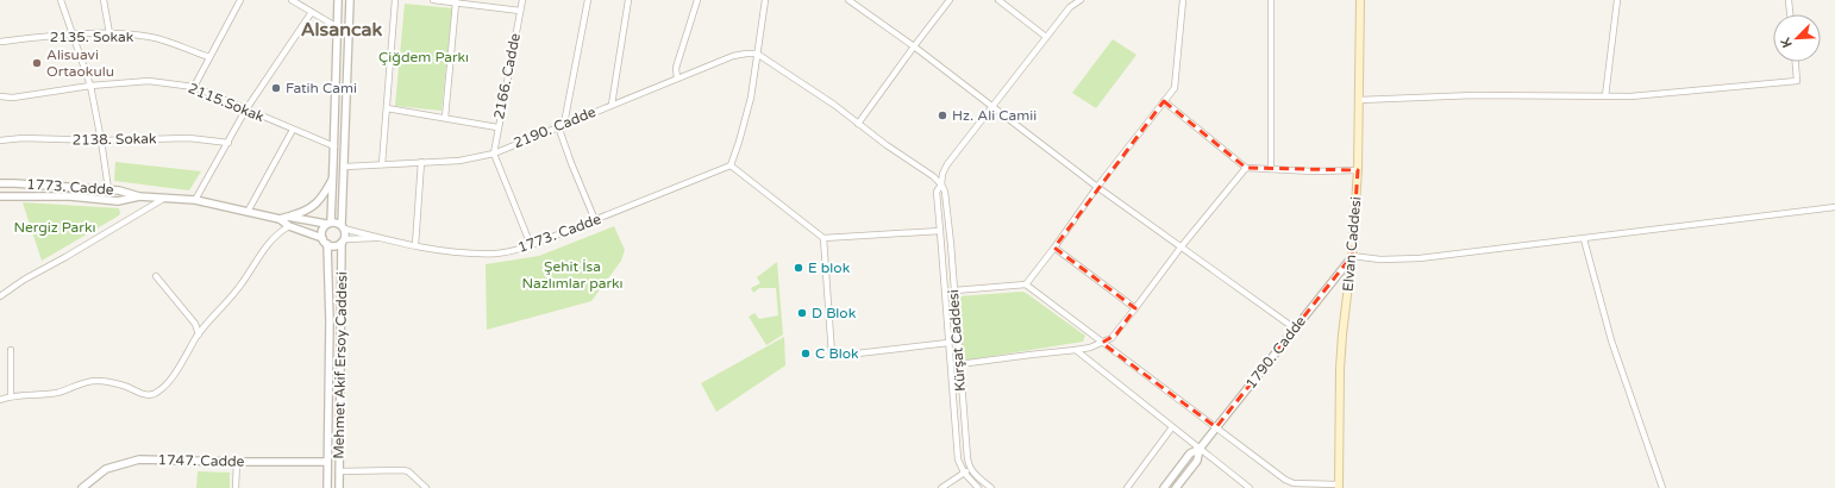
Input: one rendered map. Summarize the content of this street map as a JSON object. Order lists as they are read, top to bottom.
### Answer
{
  "streets": {
    "main road": ["Elvan Caddesi"],
    "street": [
      "2135. Sokak",
      "2166. Cadde",
      "2115.Sokak",
      "2190. Cadde",
      "2138. Sokak",
      "1773. Cadde",
      "Kürşat Caddesi",
      "1790. Cadde",
      "Mehmet Akif Ersoy Caddesi",
      "1747. Cadde"
    ]
  },
  "crossings": [
    ["2166. Cadde", "2190. Cadde"],
    ["1773. Cadde", "Mehmet Akif Ersoy Caddesi"],
    ["Elvan Caddesi", "1790. Cadde"],
    ["Mehmet Akif Ersoy Caddesi", "1747. Cadde"]
  ],
  "districts": ["Alsancak"],
  "parks": ["Çiğdem Parkı", "Nergiz Parkı", "Şehit İsa Nazlımlar parkı"],
  "places": [
    "Alisuavi Ortaokulu",
    "Fatih Cami",
    "Hz. Ali Camii",
    "E blok",
    "D Blok",
    "C Blok"
  ],
  "north": "bottom left"
}
